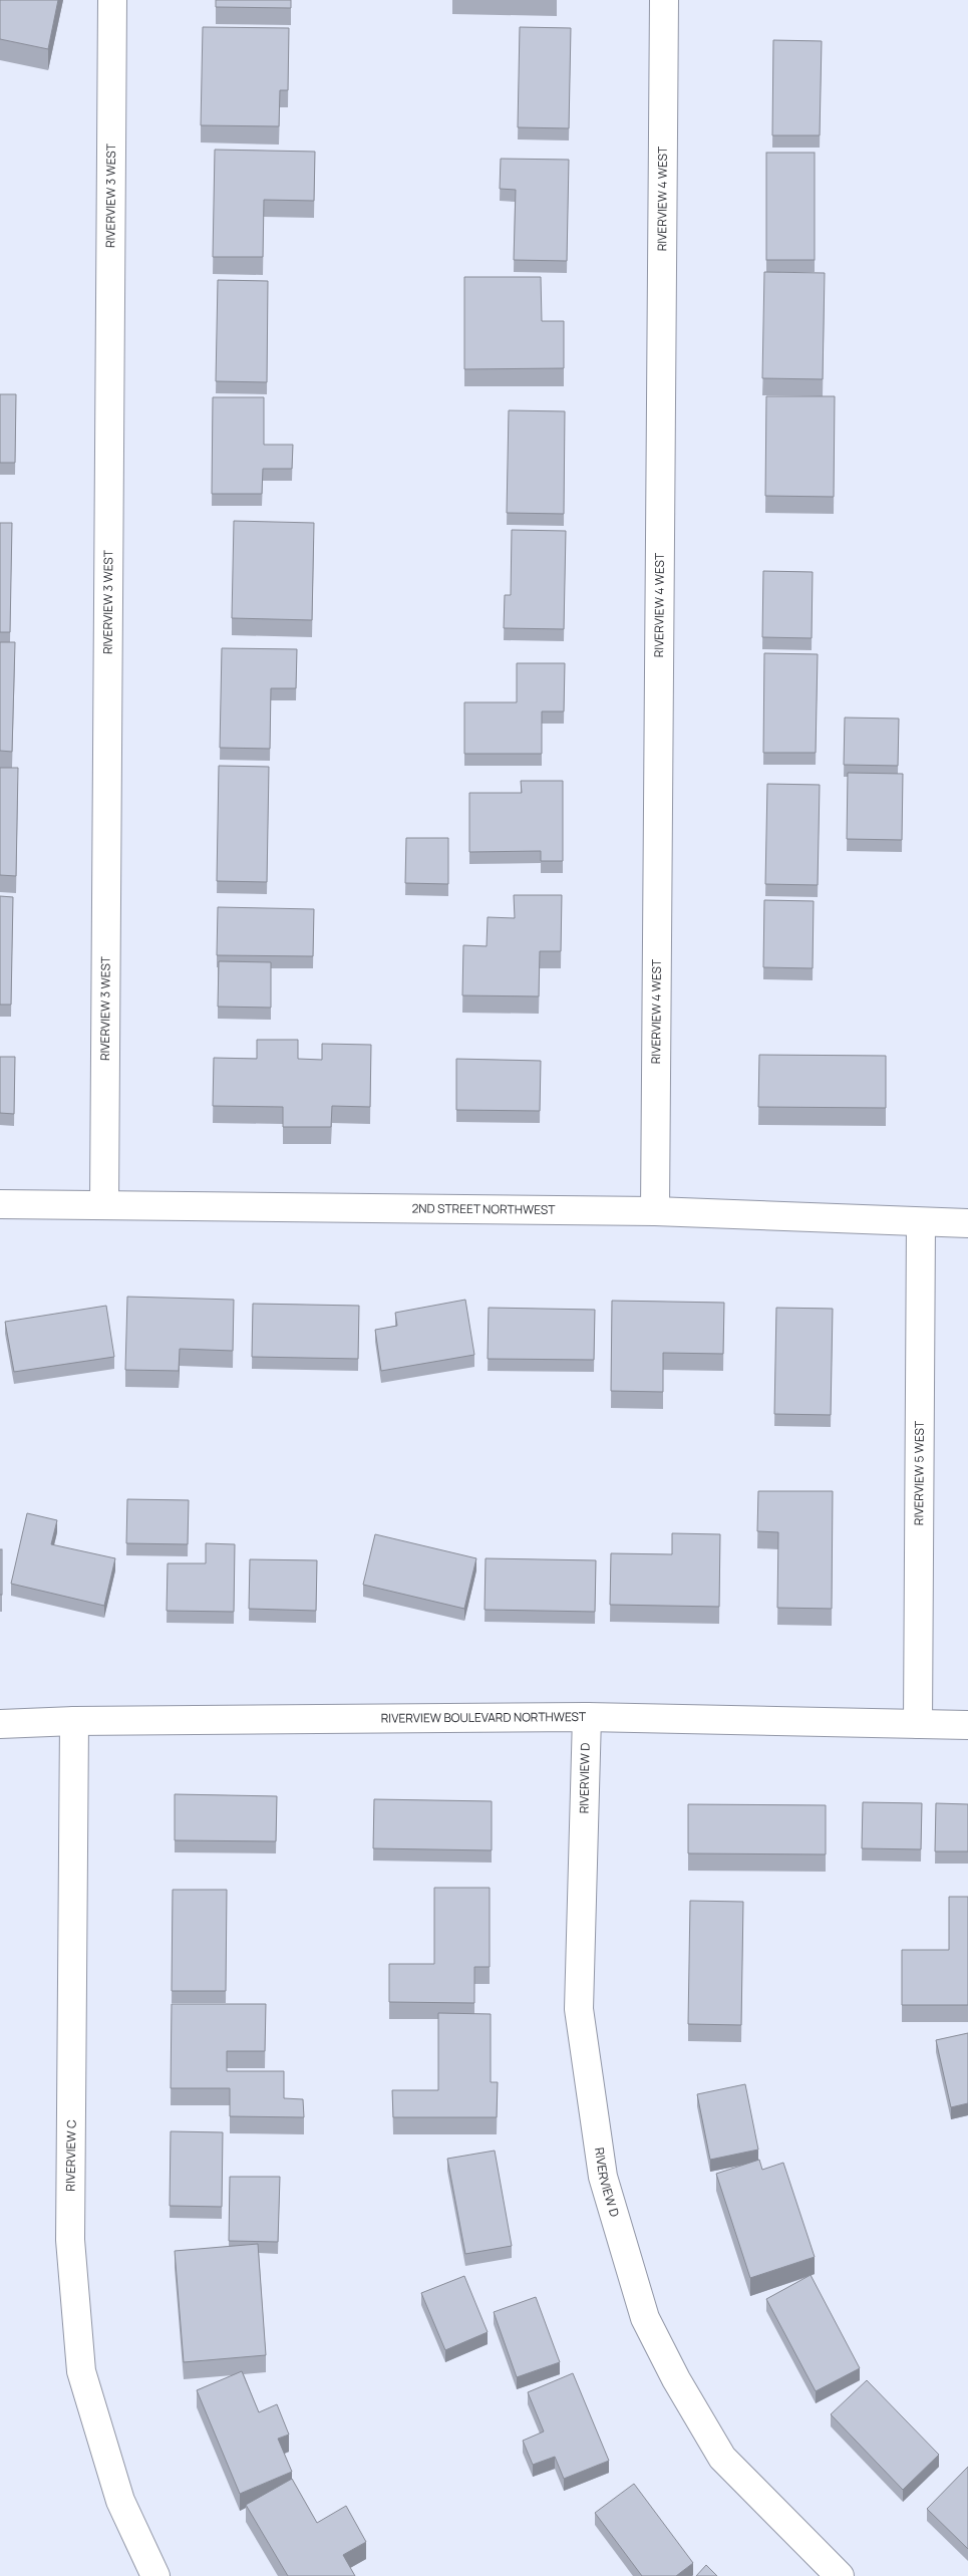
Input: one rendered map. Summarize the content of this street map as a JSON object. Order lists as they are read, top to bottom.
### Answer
{
  "streets": {
    "street": [
      "RIVERVIEW 3 WEST",
      "RIVERVIEW 4 WEST",
      "2ND STREET NORTHWEST",
      "RIVERVIEW 5 WEST",
      "RIVERVIEW BOULEVARD NORTHWEST",
      "RIVERVIEW D",
      "RIVERVIEW C"
    ]
  },
  "crossings": [
    ["RIVERVIEW 3 WEST", "2ND STREET NORTHWEST"],
    ["RIVERVIEW 4 WEST", "2ND STREET NORTHWEST"],
    ["2ND STREET NORTHWEST", "RIVERVIEW 5 WEST"],
    ["RIVERVIEW 5 WEST", "RIVERVIEW BOULEVARD NORTHWEST"],
    ["RIVERVIEW BOULEVARD NORTHWEST", "RIVERVIEW D"],
    ["RIVERVIEW BOULEVARD NORTHWEST", "RIVERVIEW C"]
  ]
}
